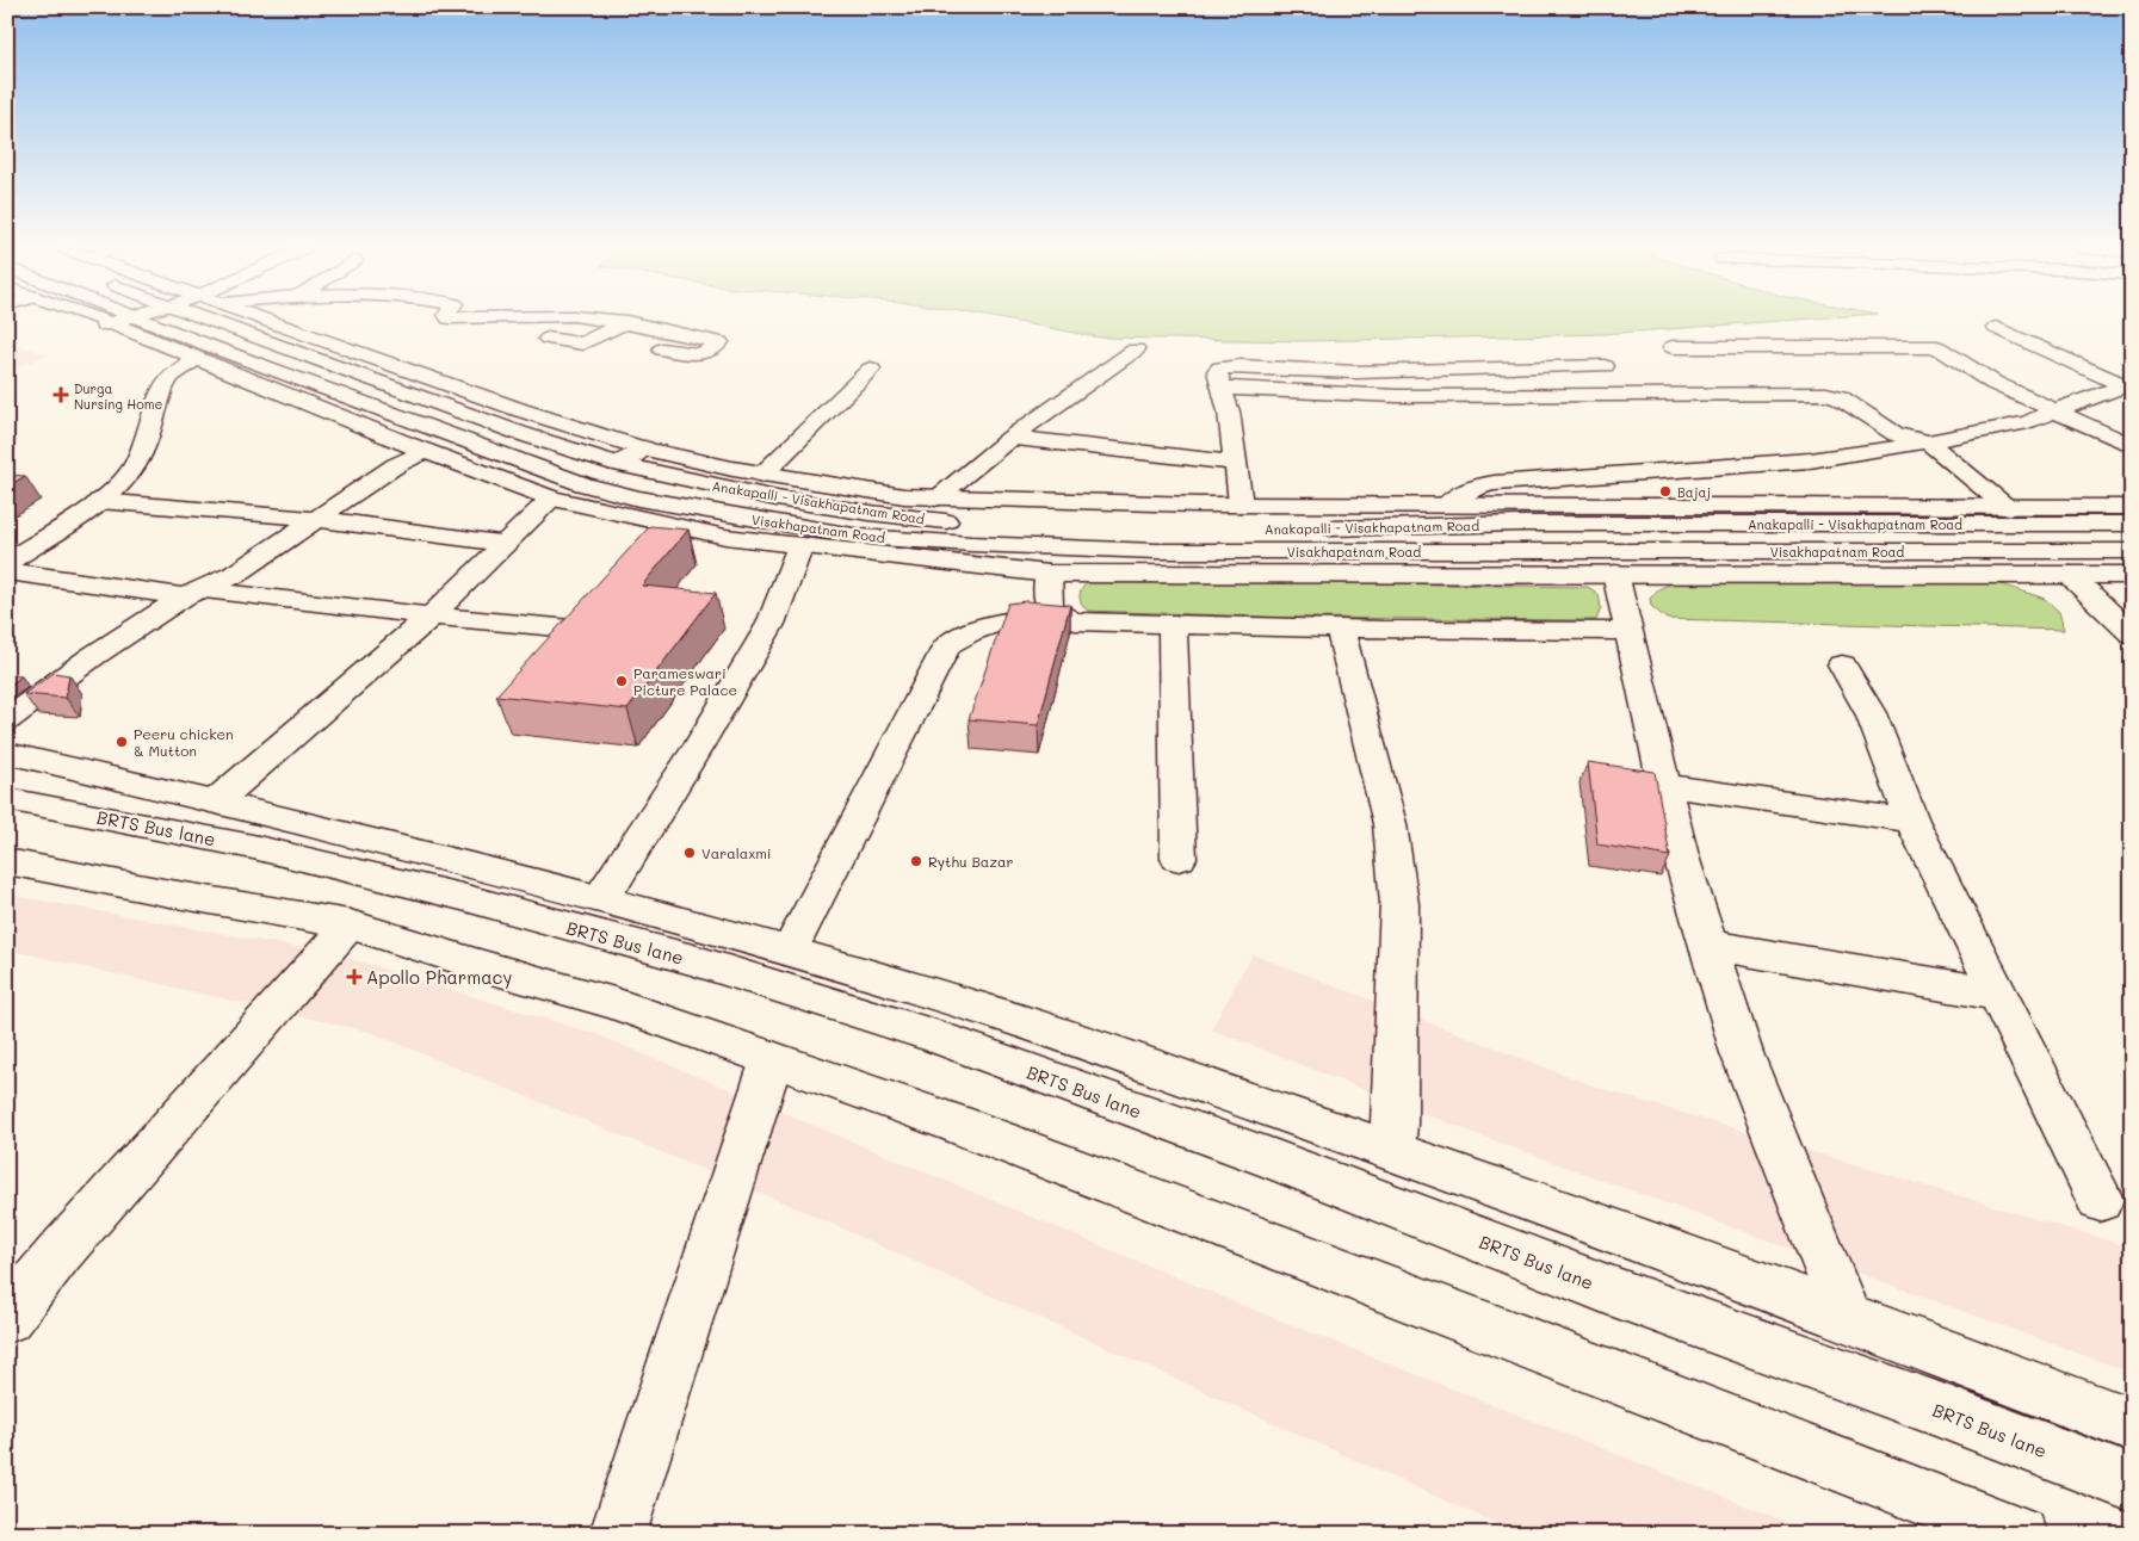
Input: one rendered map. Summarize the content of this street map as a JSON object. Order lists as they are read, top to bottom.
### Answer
{
  "streets": {
    "street": ["Anakapalli - Visakhapatnam Road", "Visakhapatnam Road", "BRTS Bus lane"]
  },
  "places": {
    "health": ["Durga Nursing Home", "Apollo Pharmacy"],
    "other": [
      "Bajaj",
      "Parameswari Picture Palace",
      "Peeru chicken & Mutton",
      "Varalaxmi",
      "Rythu Bazar"
    ]
  }
}
